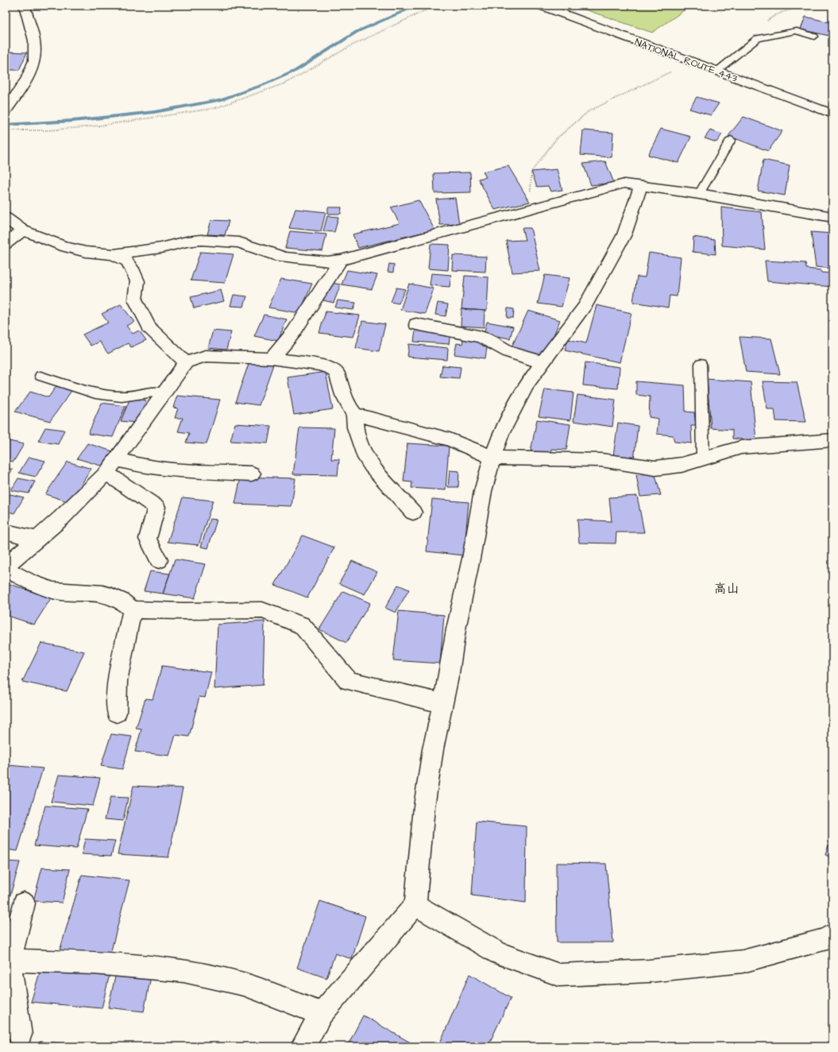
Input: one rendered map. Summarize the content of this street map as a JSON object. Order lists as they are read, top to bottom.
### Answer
{
  "streets": {
    "main road": ["NATIONAL ROUTE 443"]
  },
  "districts": ["高山"]
}
